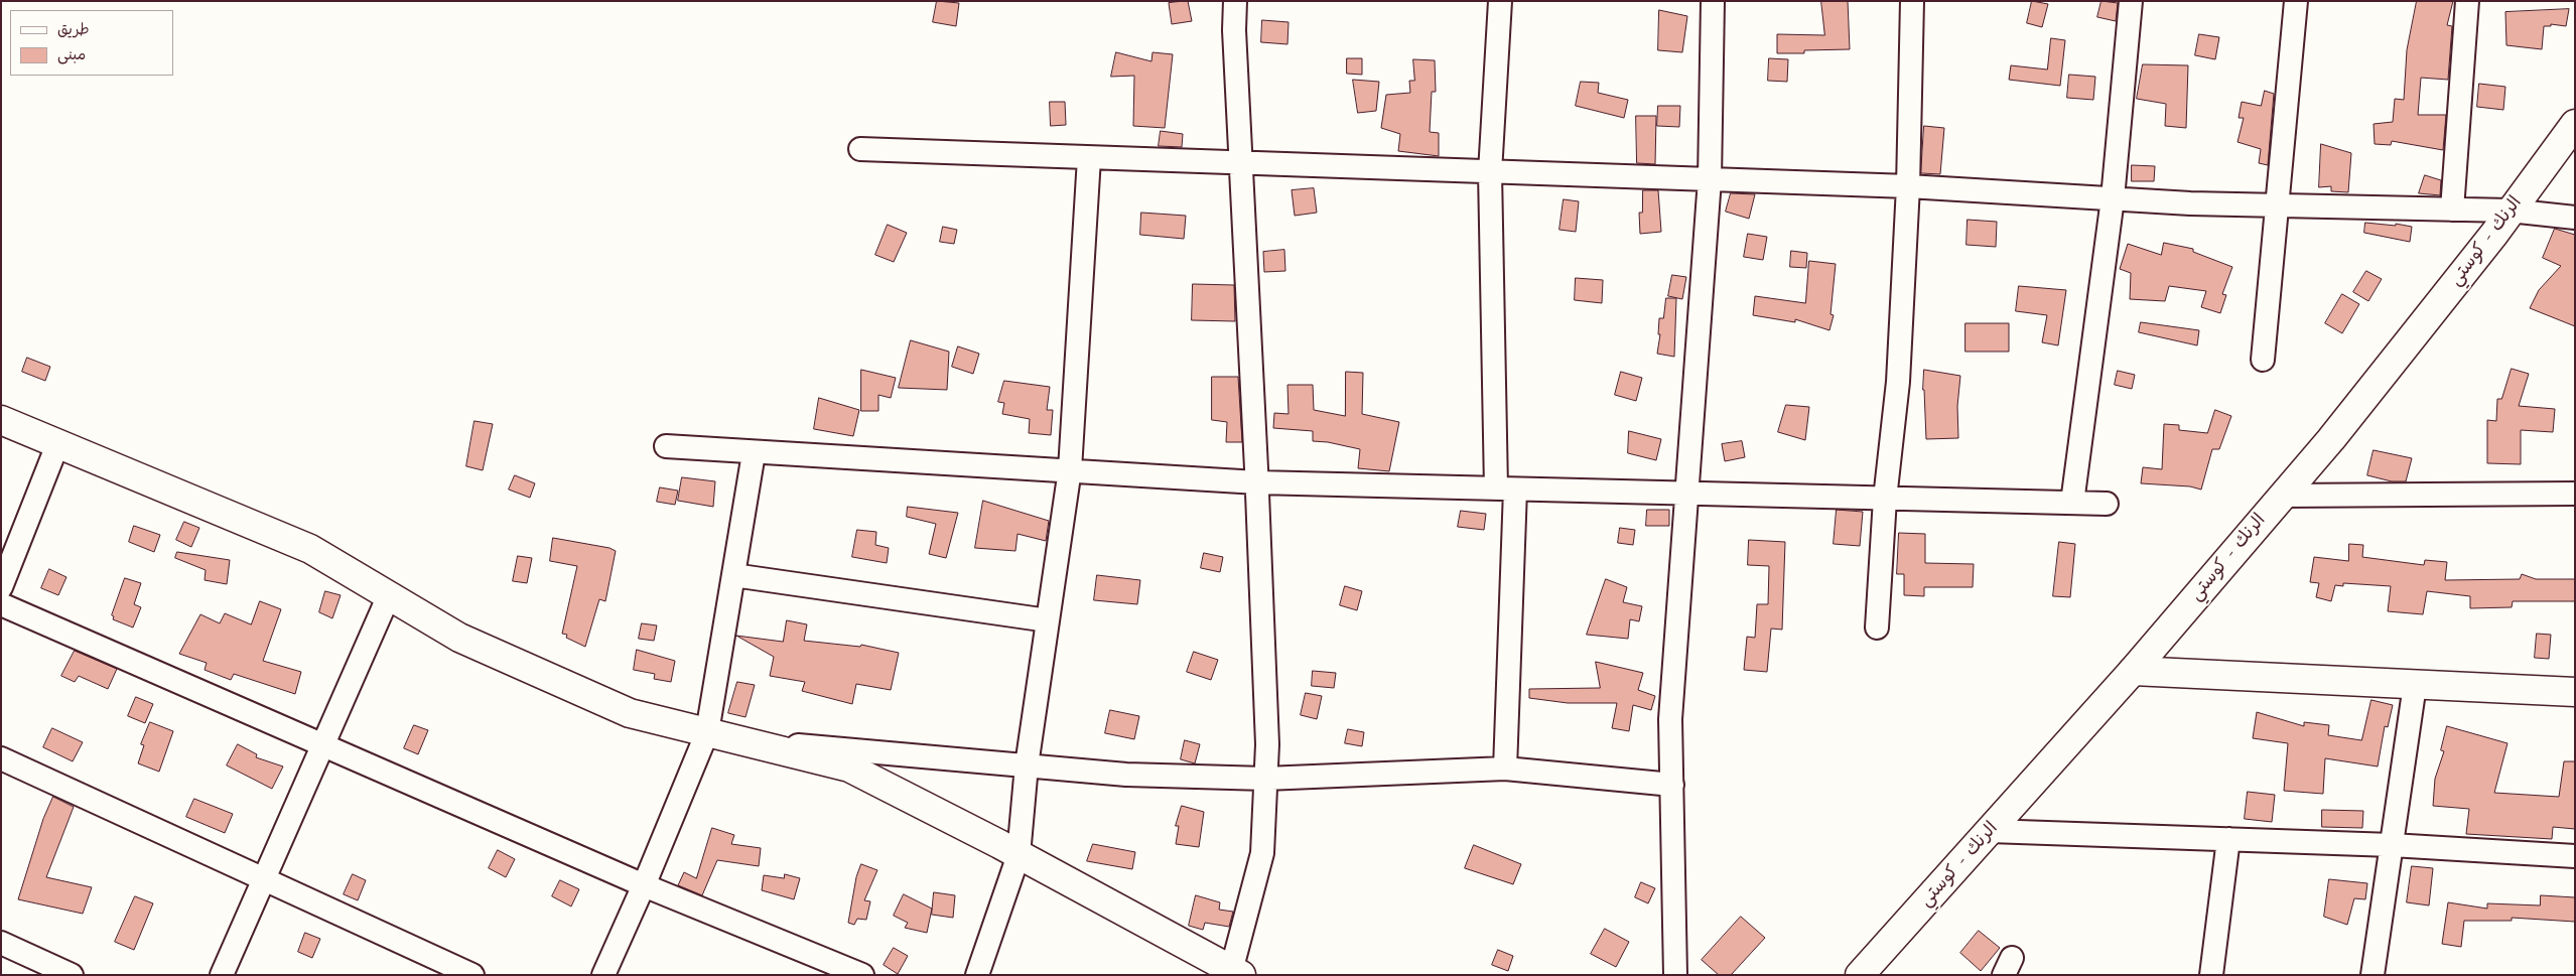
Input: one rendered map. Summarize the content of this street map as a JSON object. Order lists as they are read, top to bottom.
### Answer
{
  "streets": {
    "street": ["الرنك - كوستي"]
  },
  "legend": ["طريق", "مبنى"]
}
